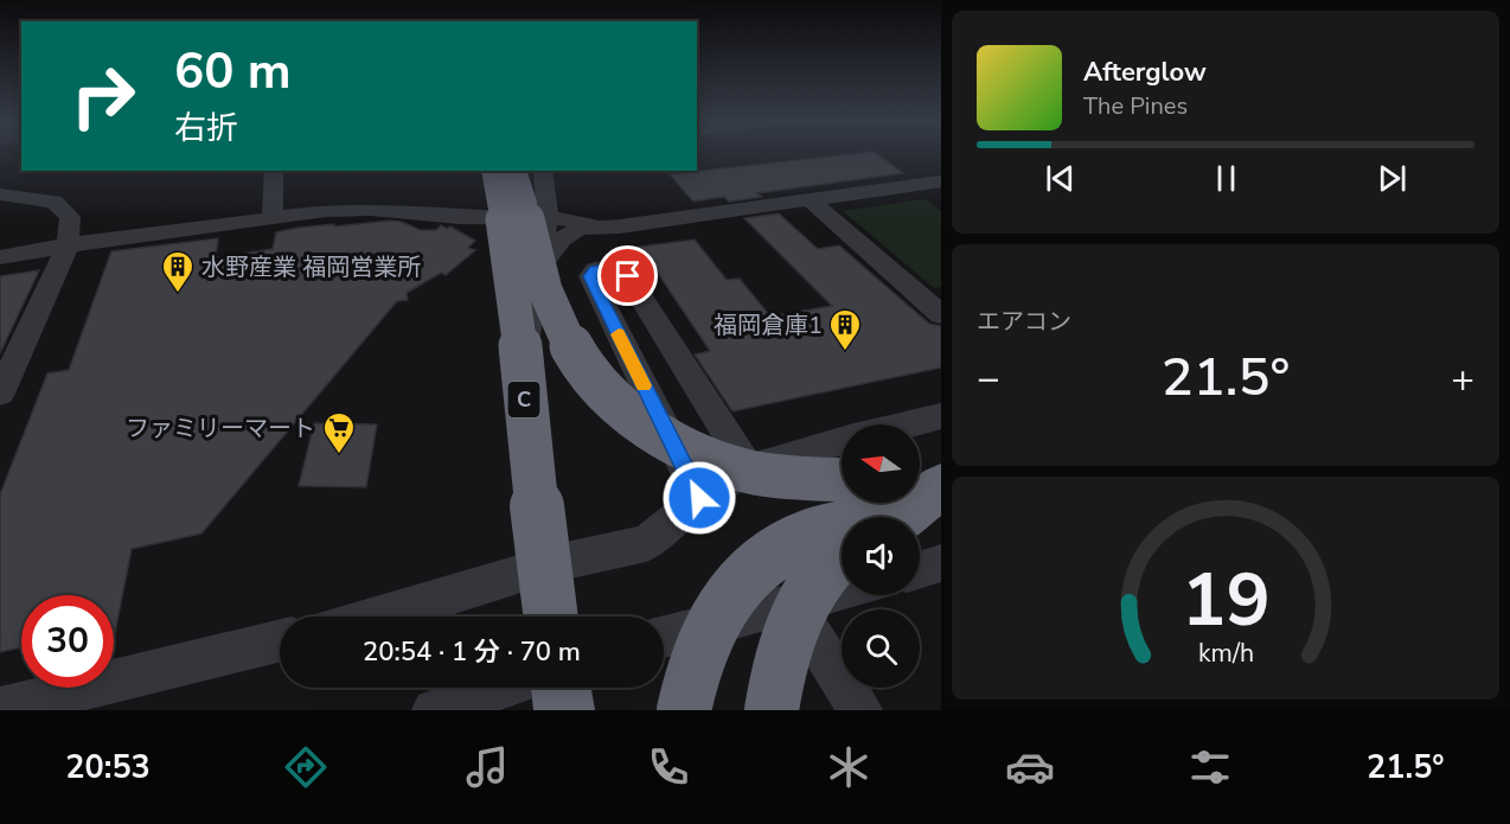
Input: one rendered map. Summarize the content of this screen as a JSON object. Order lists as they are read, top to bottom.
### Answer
{
  "streets": {
    "highway": ["C"]
  },
  "places": {
    "building": ["水野産業 福岡営業所", "福岡倉庫1"],
    "supermarket": ["ファミリーマート"]
  },
  "north": "left",
  "page": {
    "turn": ["60 m", "右折"],
    "song": ["Afterglow", "The Pines"],
    "tile": "エアコン",
    "heat": ["−", "21.5°", "+"],
    "limit": "30",
    "trip": "20:54 · 1 分 · 70 m",
    "tabs": ["20:53", "21.5°"],
    "gauge": ["19", "km/h"]
  }
}
